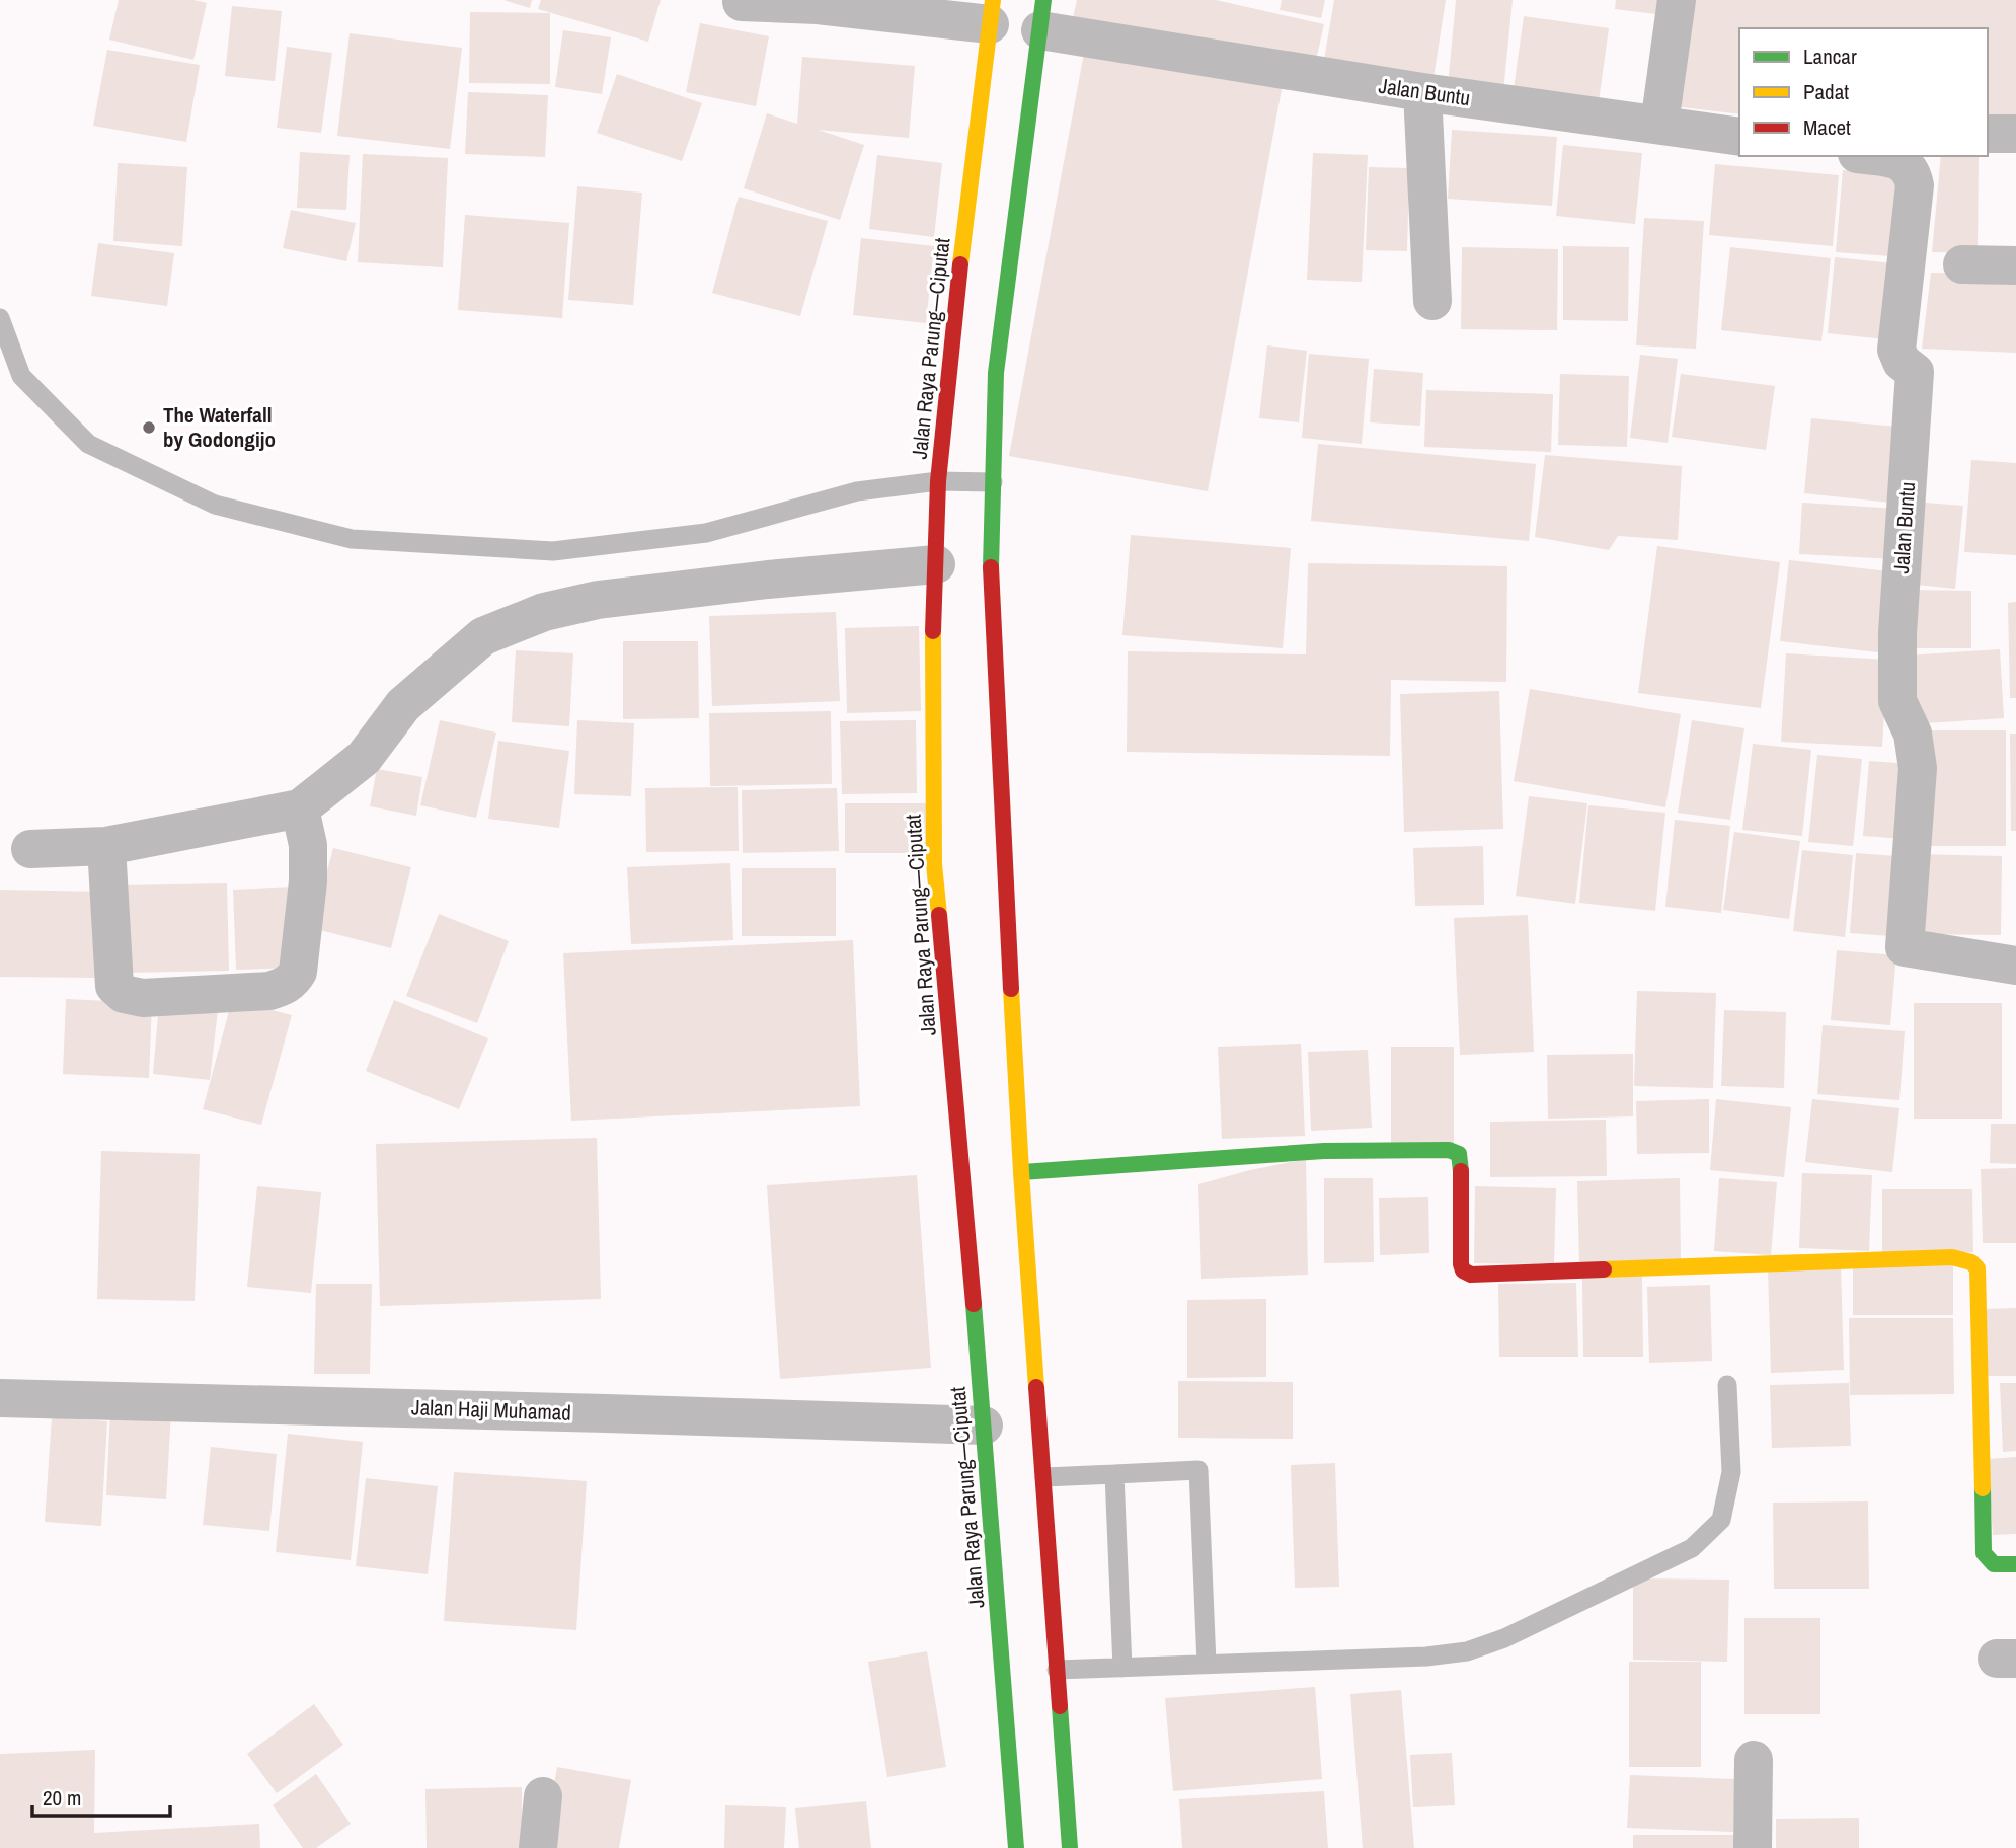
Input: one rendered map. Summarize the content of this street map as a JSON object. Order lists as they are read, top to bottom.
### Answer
{
  "streets": {
    "main road": ["Jalan Raya Parung—Ciputat"],
    "street": ["Jalan Buntu", "Jalan Haji Muhamad"]
  },
  "crossings": [
    ["Jalan Raya Parung—Ciputat", "Jalan Haji Muhamad"]
  ],
  "places": ["The Waterfall by Godongijo"],
  "legend": ["Lancar", "Padat", "Macet"],
  "scale_bar": "20 m"
}
